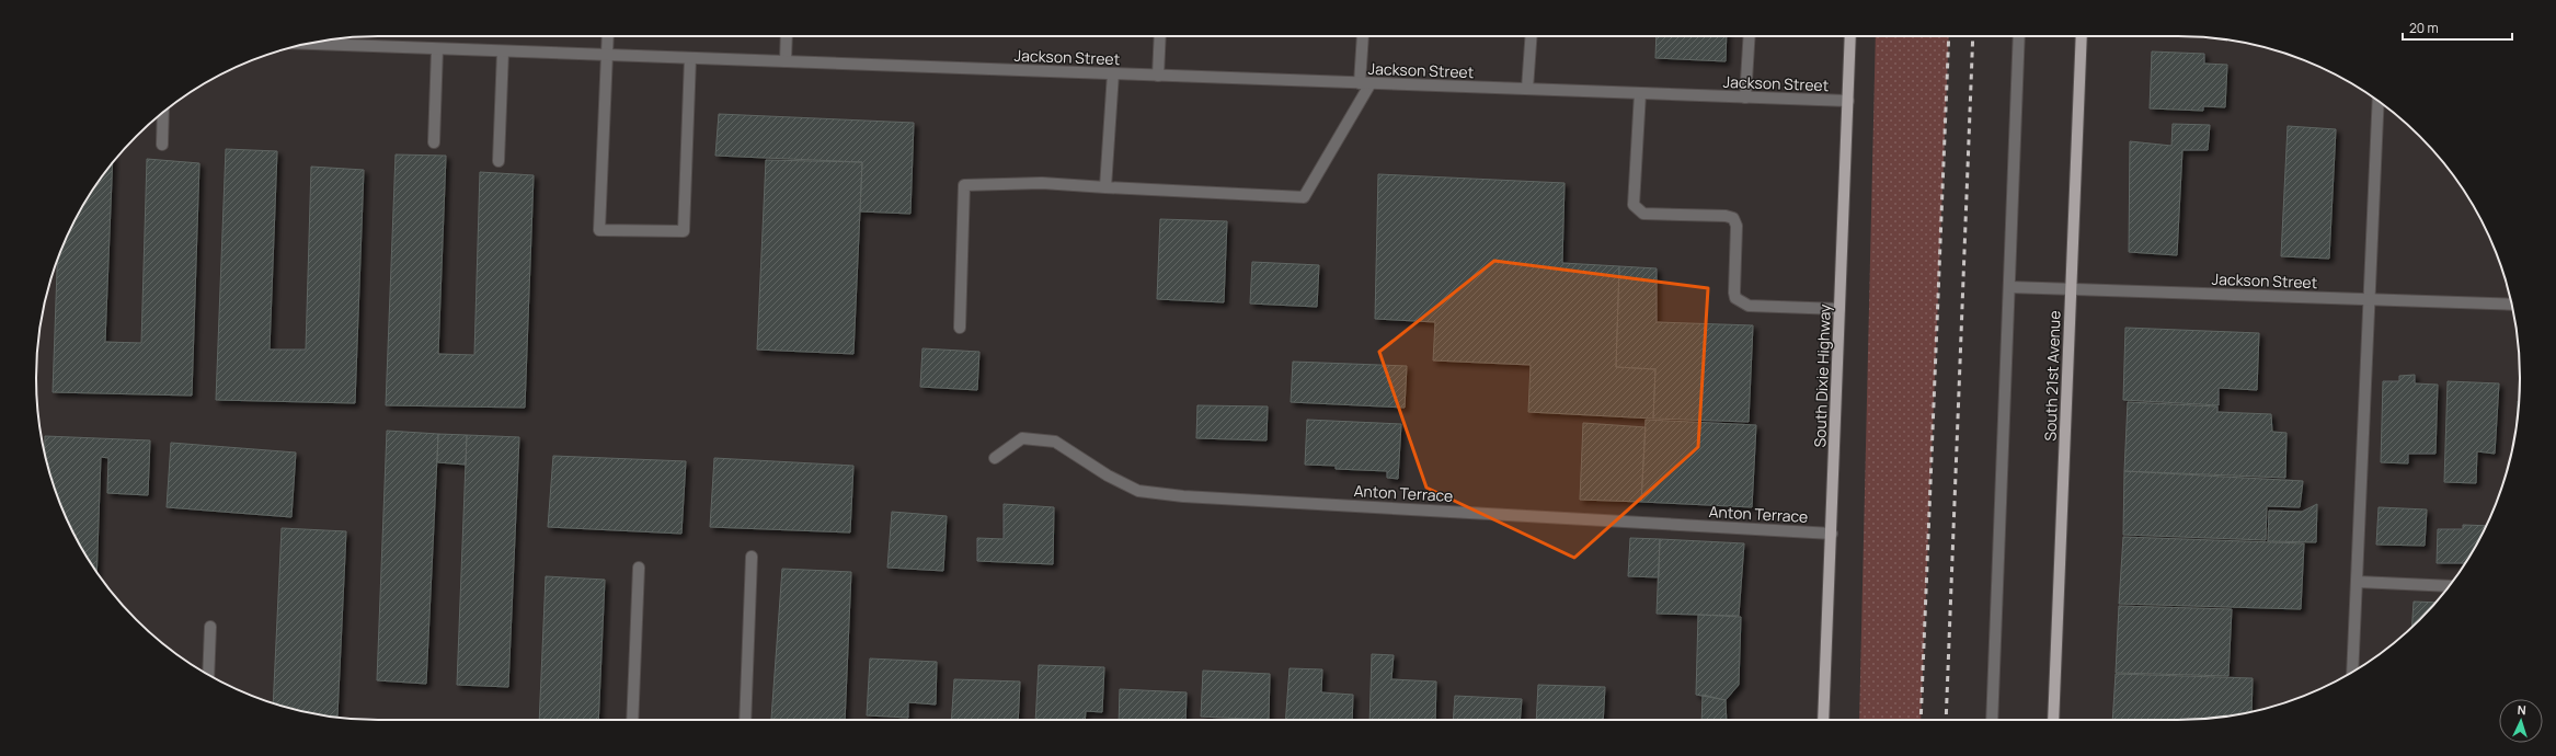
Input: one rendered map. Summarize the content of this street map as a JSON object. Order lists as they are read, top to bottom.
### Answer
{
  "streets": {
    "main road": ["South Dixie Highway", "South 21st Avenue"],
    "street": ["Jackson Street", "Anton Terrace"]
  },
  "crossings": [
    ["Jackson Street", "South Dixie Highway"],
    ["Jackson Street", "South 21st Avenue"],
    ["South Dixie Highway", "Anton Terrace"]
  ],
  "scale_bar": "20 m",
  "north": "top"
}
